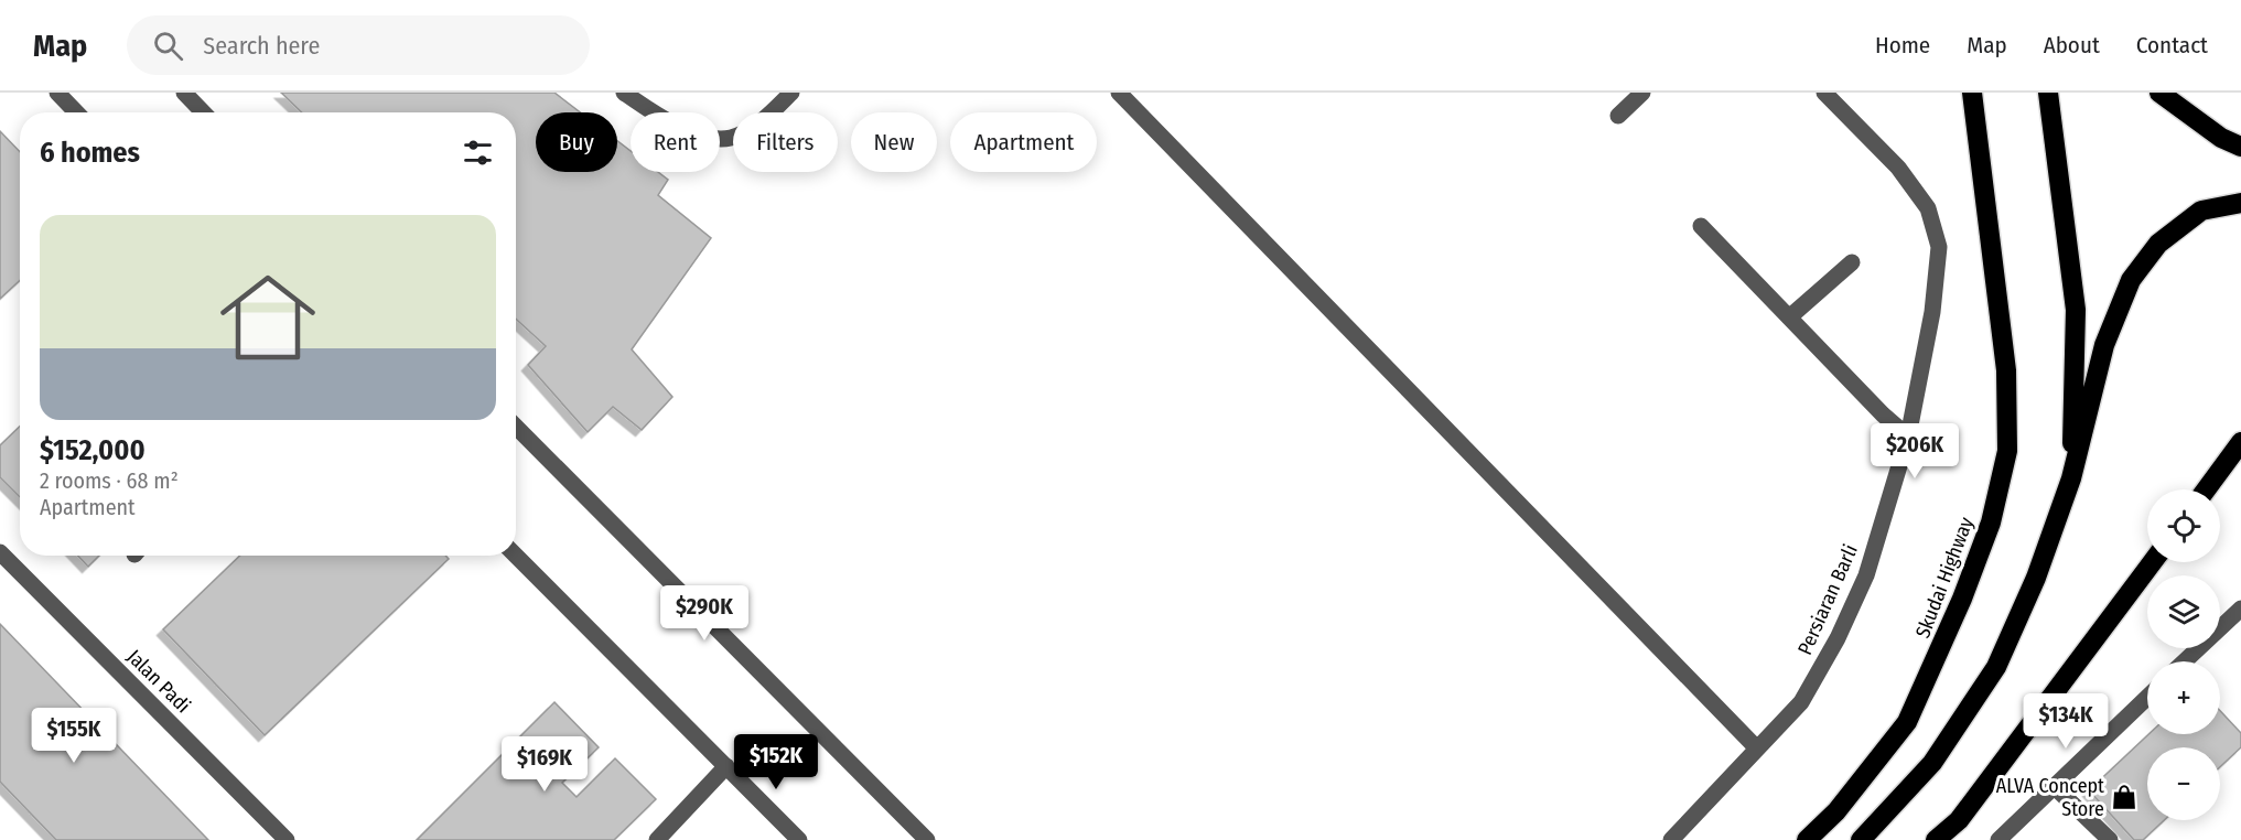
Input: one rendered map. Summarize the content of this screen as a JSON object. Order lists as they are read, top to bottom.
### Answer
{
  "streets": {
    "highway": ["Skudai Highway"],
    "street": ["Persiaran Barli", "Jalan Padi"]
  },
  "places": {
    "shop": ["ALVA Concept Store"]
  },
  "page": {
    "header": "Map",
    "search": "Search here",
    "nav": [
      "Home",
      "Map",
      "About",
      "Contact"
    ],
    "chip": [
      "Buy",
      "Rent",
      "Filters",
      "New",
      "Apartment"
    ],
    "heading": "6 homes",
    "list": [
      {
        "name": "$152,000",
        "note": "2 rooms · 68 m² · Apartment"
      }
    ],
    "price": [
      "$206K",
      "$290K",
      "$134K",
      "$155K",
      "$152K",
      "$169K"
    ],
    "map_buttons": ["+", "−"]
  }
}
